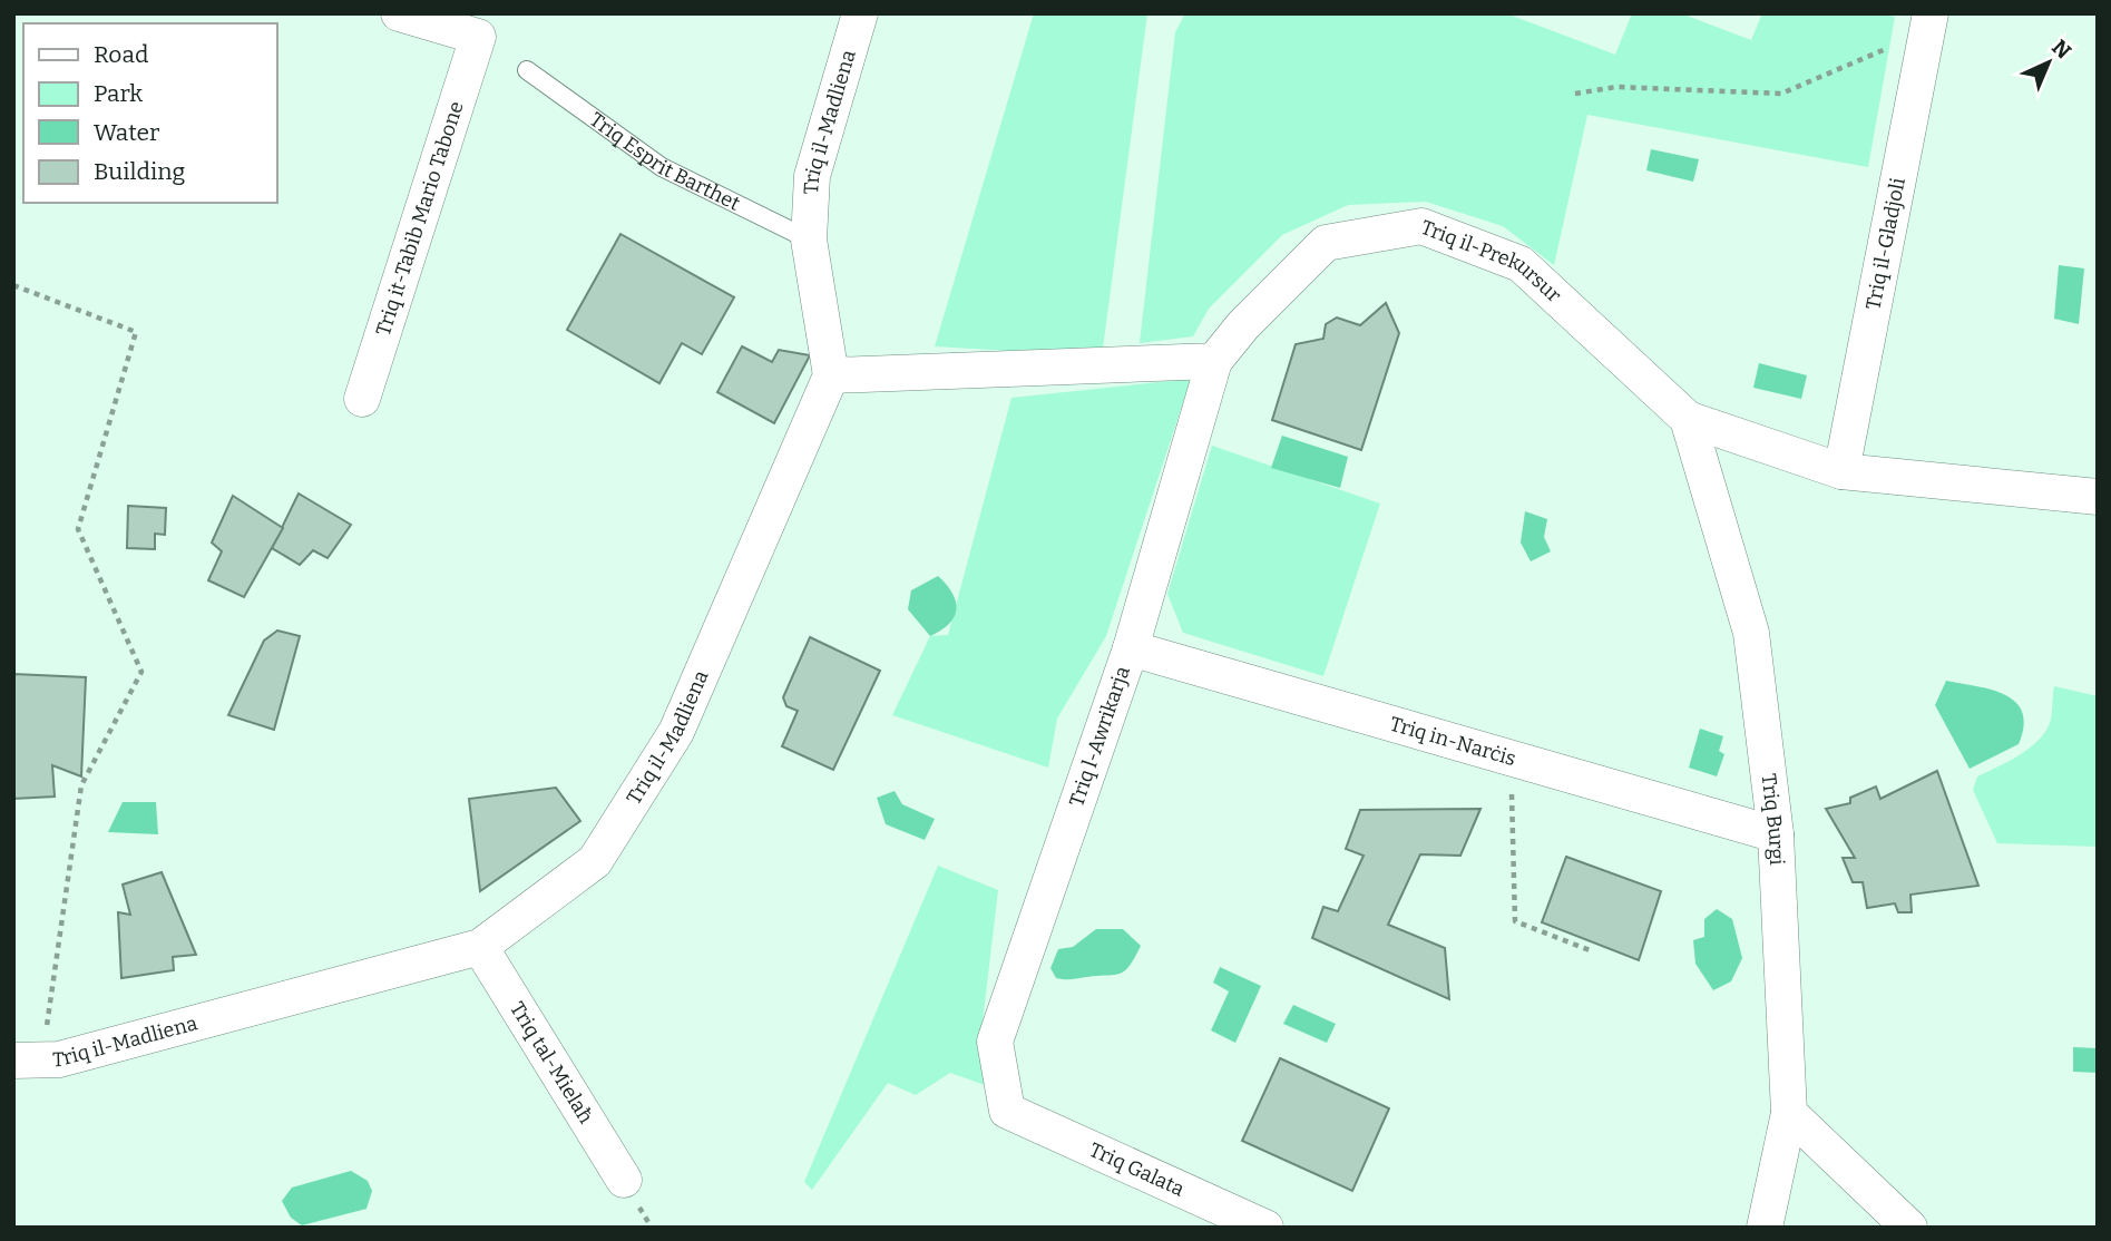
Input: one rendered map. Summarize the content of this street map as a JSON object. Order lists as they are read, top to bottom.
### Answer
{
  "streets": {
    "street": [
      "Triq il-Madliena",
      "Triq it-Tabib Mario Tabone",
      "Triq il-Gladjoli",
      "Triq il-Prekursur",
      "Triq l-Awrikarja",
      "Triq in-Narċis",
      "Triq Burgi",
      "Triq tal-Mielaħ",
      "Triq Galata"
    ],
    "lane": ["Triq Esprit Barthet"]
  },
  "crossings": [
    ["Triq il-Madliena", "Triq Esprit Barthet"],
    ["Triq il-Madliena", "Triq tal-Mielaħ"],
    ["Triq il-Gladjoli", "Triq il-Prekursur"],
    ["Triq il-Prekursur", "Triq l-Awrikarja"],
    ["Triq il-Prekursur", "Triq Burgi"],
    ["Triq l-Awrikarja", "Triq in-Narċis"],
    ["Triq l-Awrikarja", "Triq Galata"],
    ["Triq in-Narċis", "Triq Burgi"]
  ],
  "legend": [
    "Road",
    "Park",
    "Water",
    "Building"
  ],
  "north": "top right"
}
